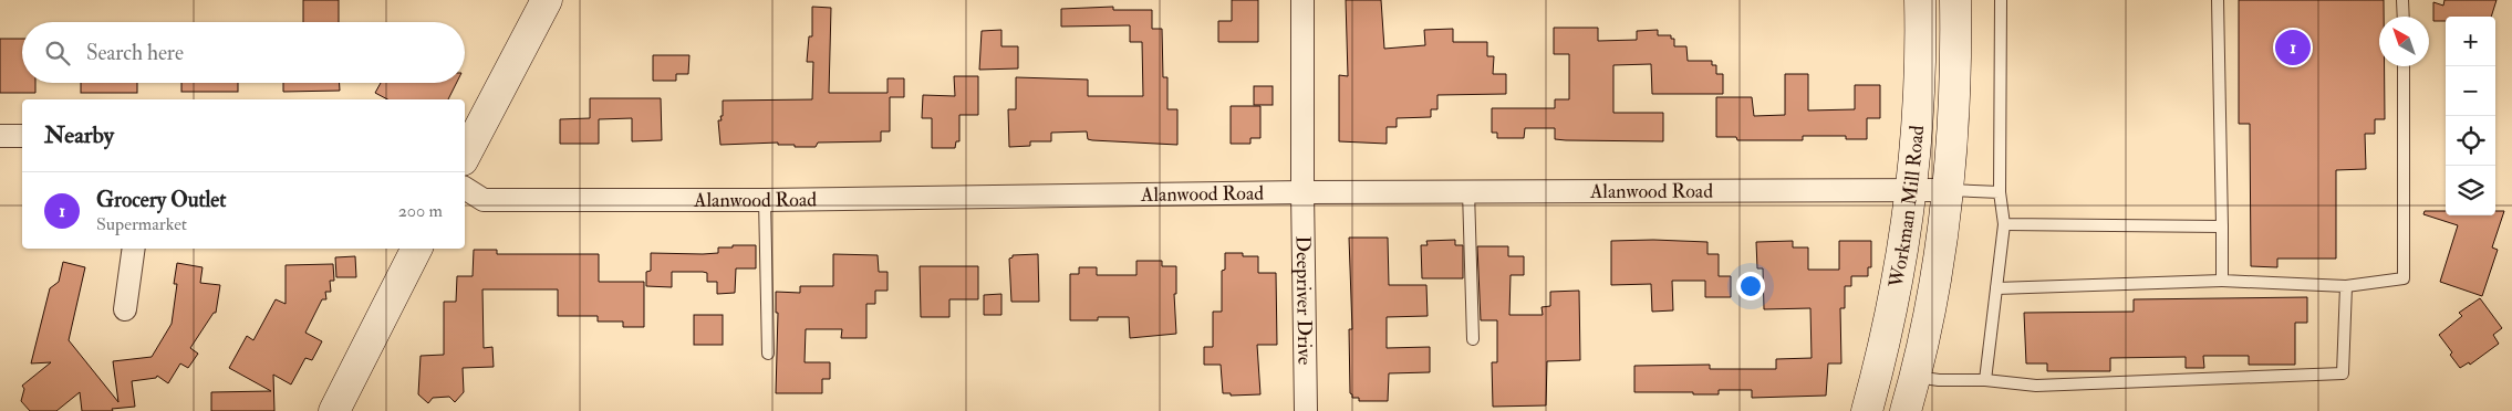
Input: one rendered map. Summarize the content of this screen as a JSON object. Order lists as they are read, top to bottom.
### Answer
{
  "streets": {
    "main road": ["Workman Mill Road"],
    "street": ["Alanwood Road", "Deepriver Drive"]
  },
  "crossings": [
    ["Alanwood Road", "Workman Mill Road"],
    ["Alanwood Road", "Deepriver Drive"]
  ],
  "north": "top left",
  "page": {
    "map_buttons": ["+", "−"],
    "search": "Search here",
    "pins": "1",
    "heading": "Nearby",
    "list": [
      {
        "mark": "1",
        "name": "Grocery Outlet",
        "note": "Supermarket",
        "value": "200 m"
      }
    ]
  }
}
